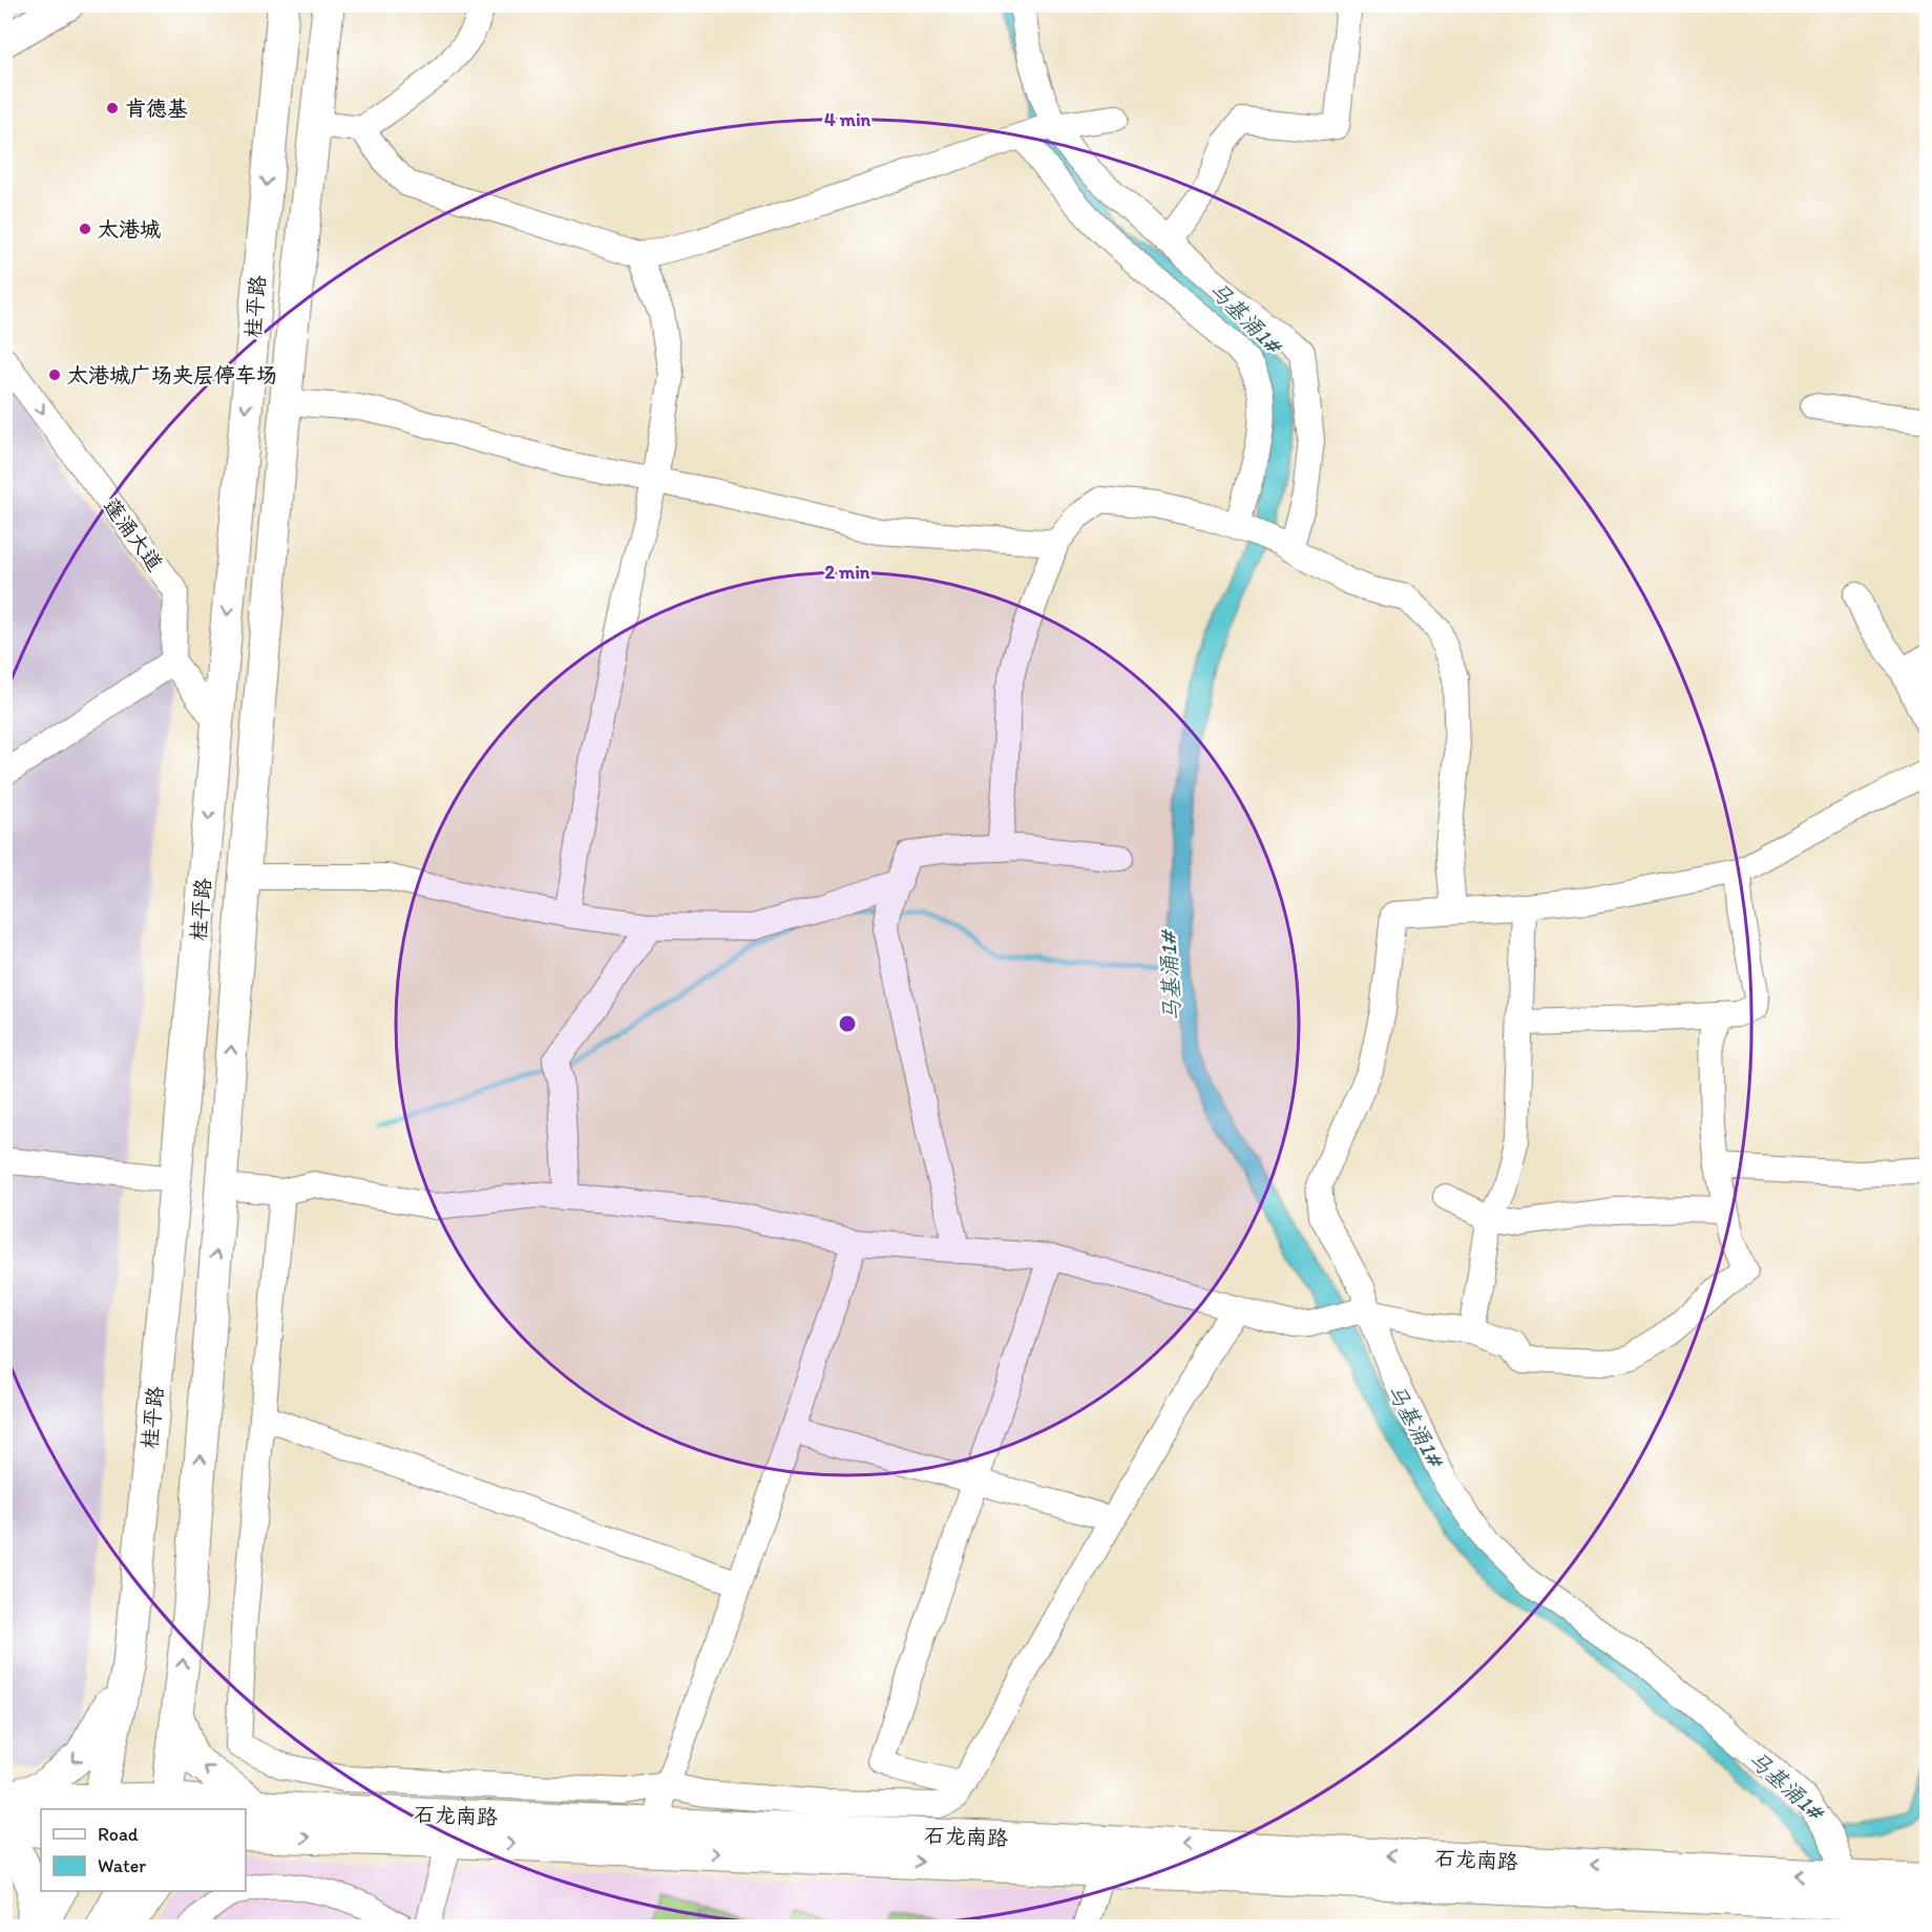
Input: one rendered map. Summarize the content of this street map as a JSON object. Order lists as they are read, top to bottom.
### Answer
{
  "streets": {
    "main road": ["桂平路", "石龙南路"],
    "street": ["蓬涌大道"]
  },
  "crossings": [
    ["桂平路", "石龙南路"]
  ],
  "one_way": ["蓬涌大道"],
  "water": ["马基涌1#"],
  "places": ["肯德基", "太港城", "太港城广场夹层停车场"],
  "legend": ["Road", "Water"],
  "rings": ["4 min", "2 min"]
}
